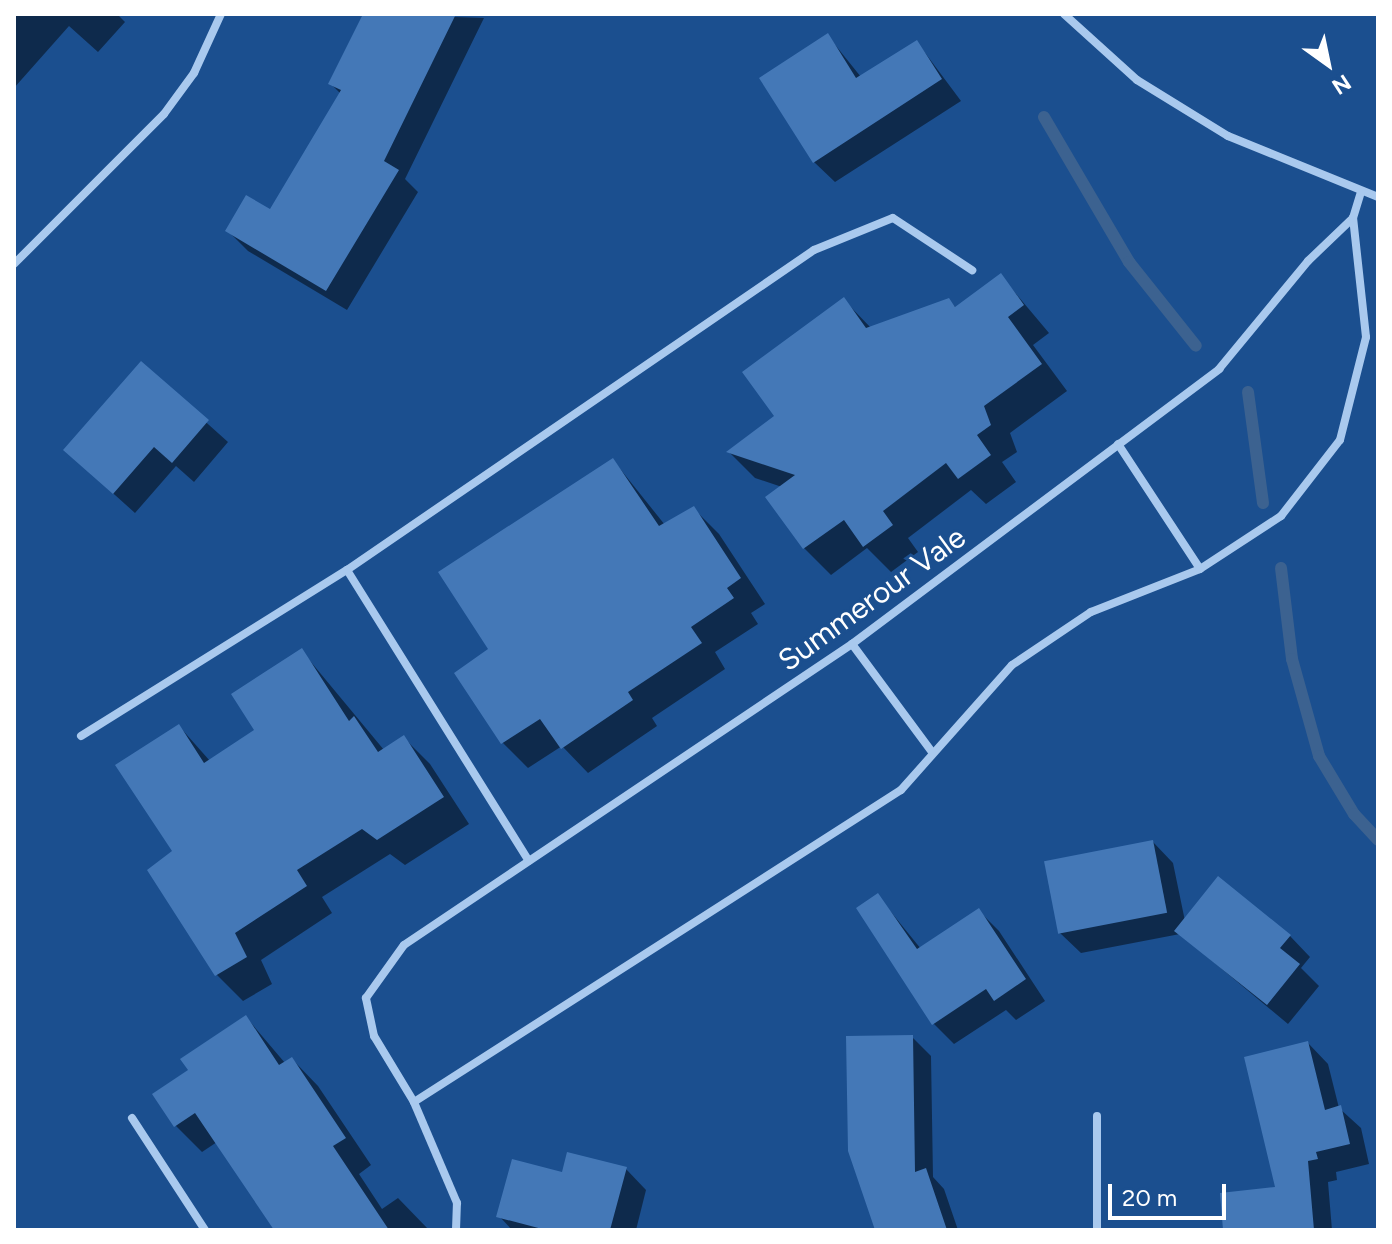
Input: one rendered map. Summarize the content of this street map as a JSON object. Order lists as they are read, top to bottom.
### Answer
{
  "streets": {
    "street": ["Summerour Vale"]
  },
  "scale_bar": "20 m",
  "north": "bottom right"
}
